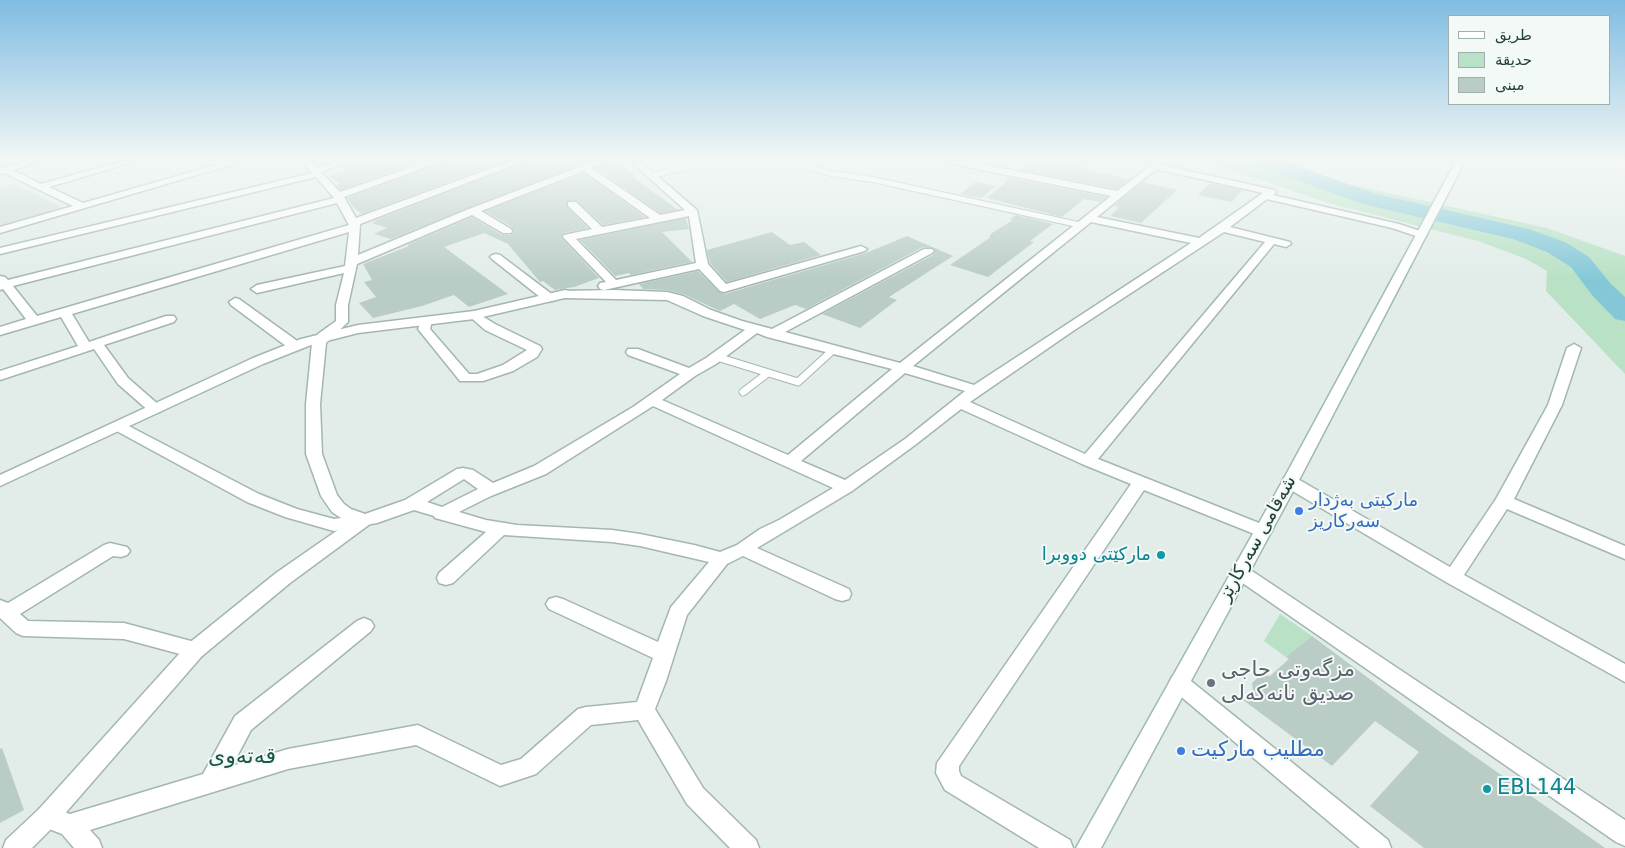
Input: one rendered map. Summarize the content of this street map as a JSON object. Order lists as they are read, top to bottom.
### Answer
{
  "streets": {
    "street": ["شەقامی سەرکارێز"]
  },
  "districts": ["قەتەوی"],
  "places": [
    "مارکیتی بەژدار سەرکاریز",
    "ماركێتى دووبرا",
    "مزگەوتی حاجی صدیق نانەکەلی",
    "مطلیب مارکیت",
    "EBL144"
  ],
  "legend": ["طريق", "حديقة", "مبنى"]
}
